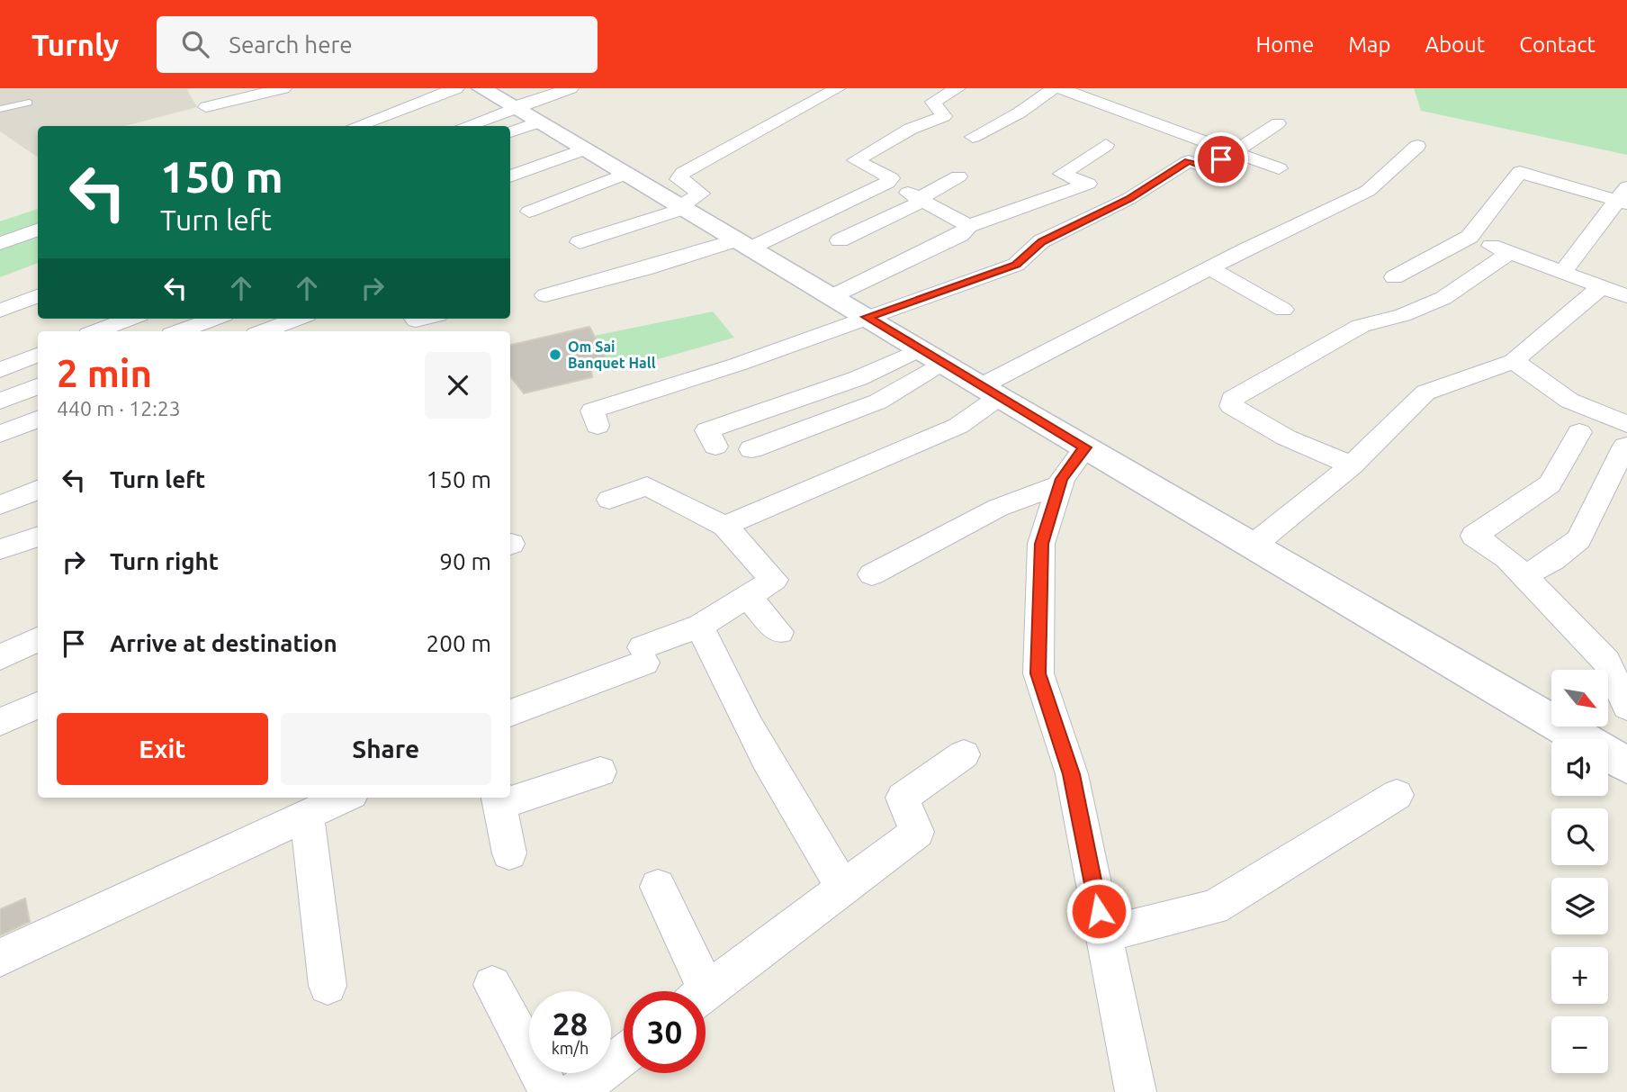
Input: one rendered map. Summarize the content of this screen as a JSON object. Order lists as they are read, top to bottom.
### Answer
{
  "places": ["Om Sai Banquet Hall"],
  "north": "bottom right",
  "page": {
    "header": "Turnly",
    "search": "Search here",
    "nav": [
      "Home",
      "Map",
      "About",
      "Contact"
    ],
    "turn": ["150 m", "Turn left"],
    "heading": ["2 min", "440 m · 12:23"],
    "list": [
      {
        "name": "Turn left",
        "value": "150 m"
      },
      {
        "name": "Turn right",
        "value": "90 m"
      },
      {
        "name": "Arrive at destination",
        "value": "200 m"
      }
    ],
    "map_buttons": ["+", "−"],
    "buttons": ["Exit", "Share"],
    "speed": "28 km/h",
    "limit": "30"
  }
}
